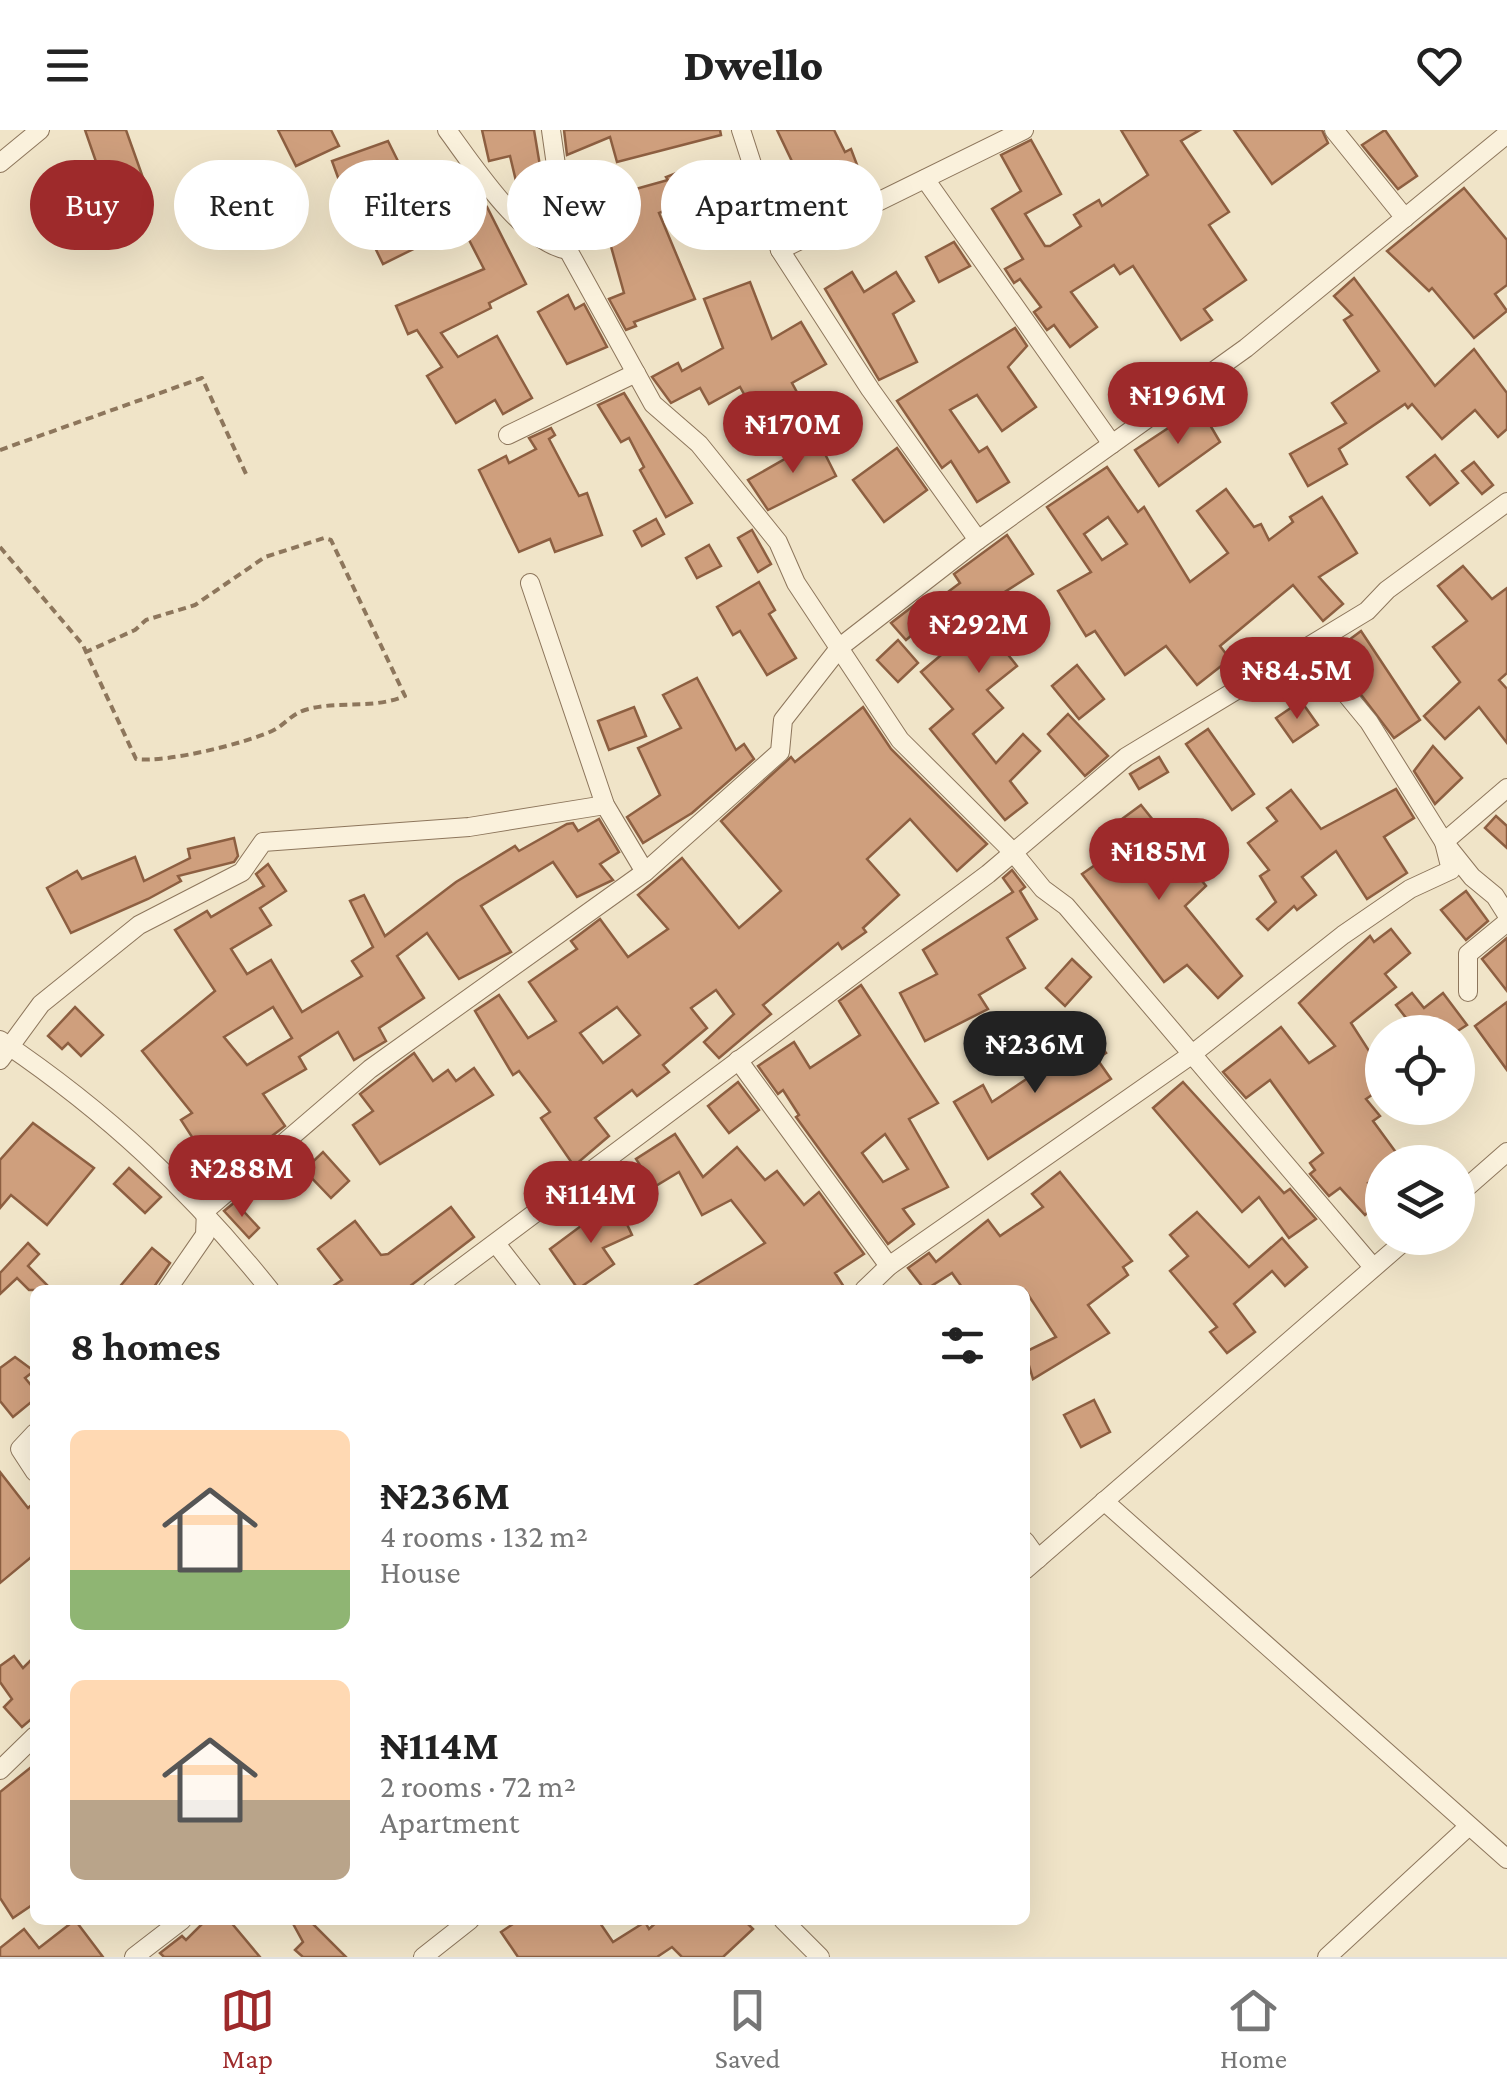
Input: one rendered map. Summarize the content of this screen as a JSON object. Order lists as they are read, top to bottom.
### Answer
{
  "page": {
    "header": "Dwello",
    "chip": [
      "Buy",
      "Rent",
      "Filters",
      "New",
      "Apartment"
    ],
    "price": [
      "₦196M",
      "₦170M",
      "₦292M",
      "₦84.5M",
      "₦185M",
      "₦236M",
      "₦288M",
      "₦114M"
    ],
    "heading": "8 homes",
    "list": [
      {
        "name": "₦236M",
        "note": "4 rooms · 132 m² · House"
      },
      {
        "name": "₦114M",
        "note": "2 rooms · 72 m² · Apartment"
      }
    ],
    "tabs": ["Map", "Saved", "Home"]
  }
}
